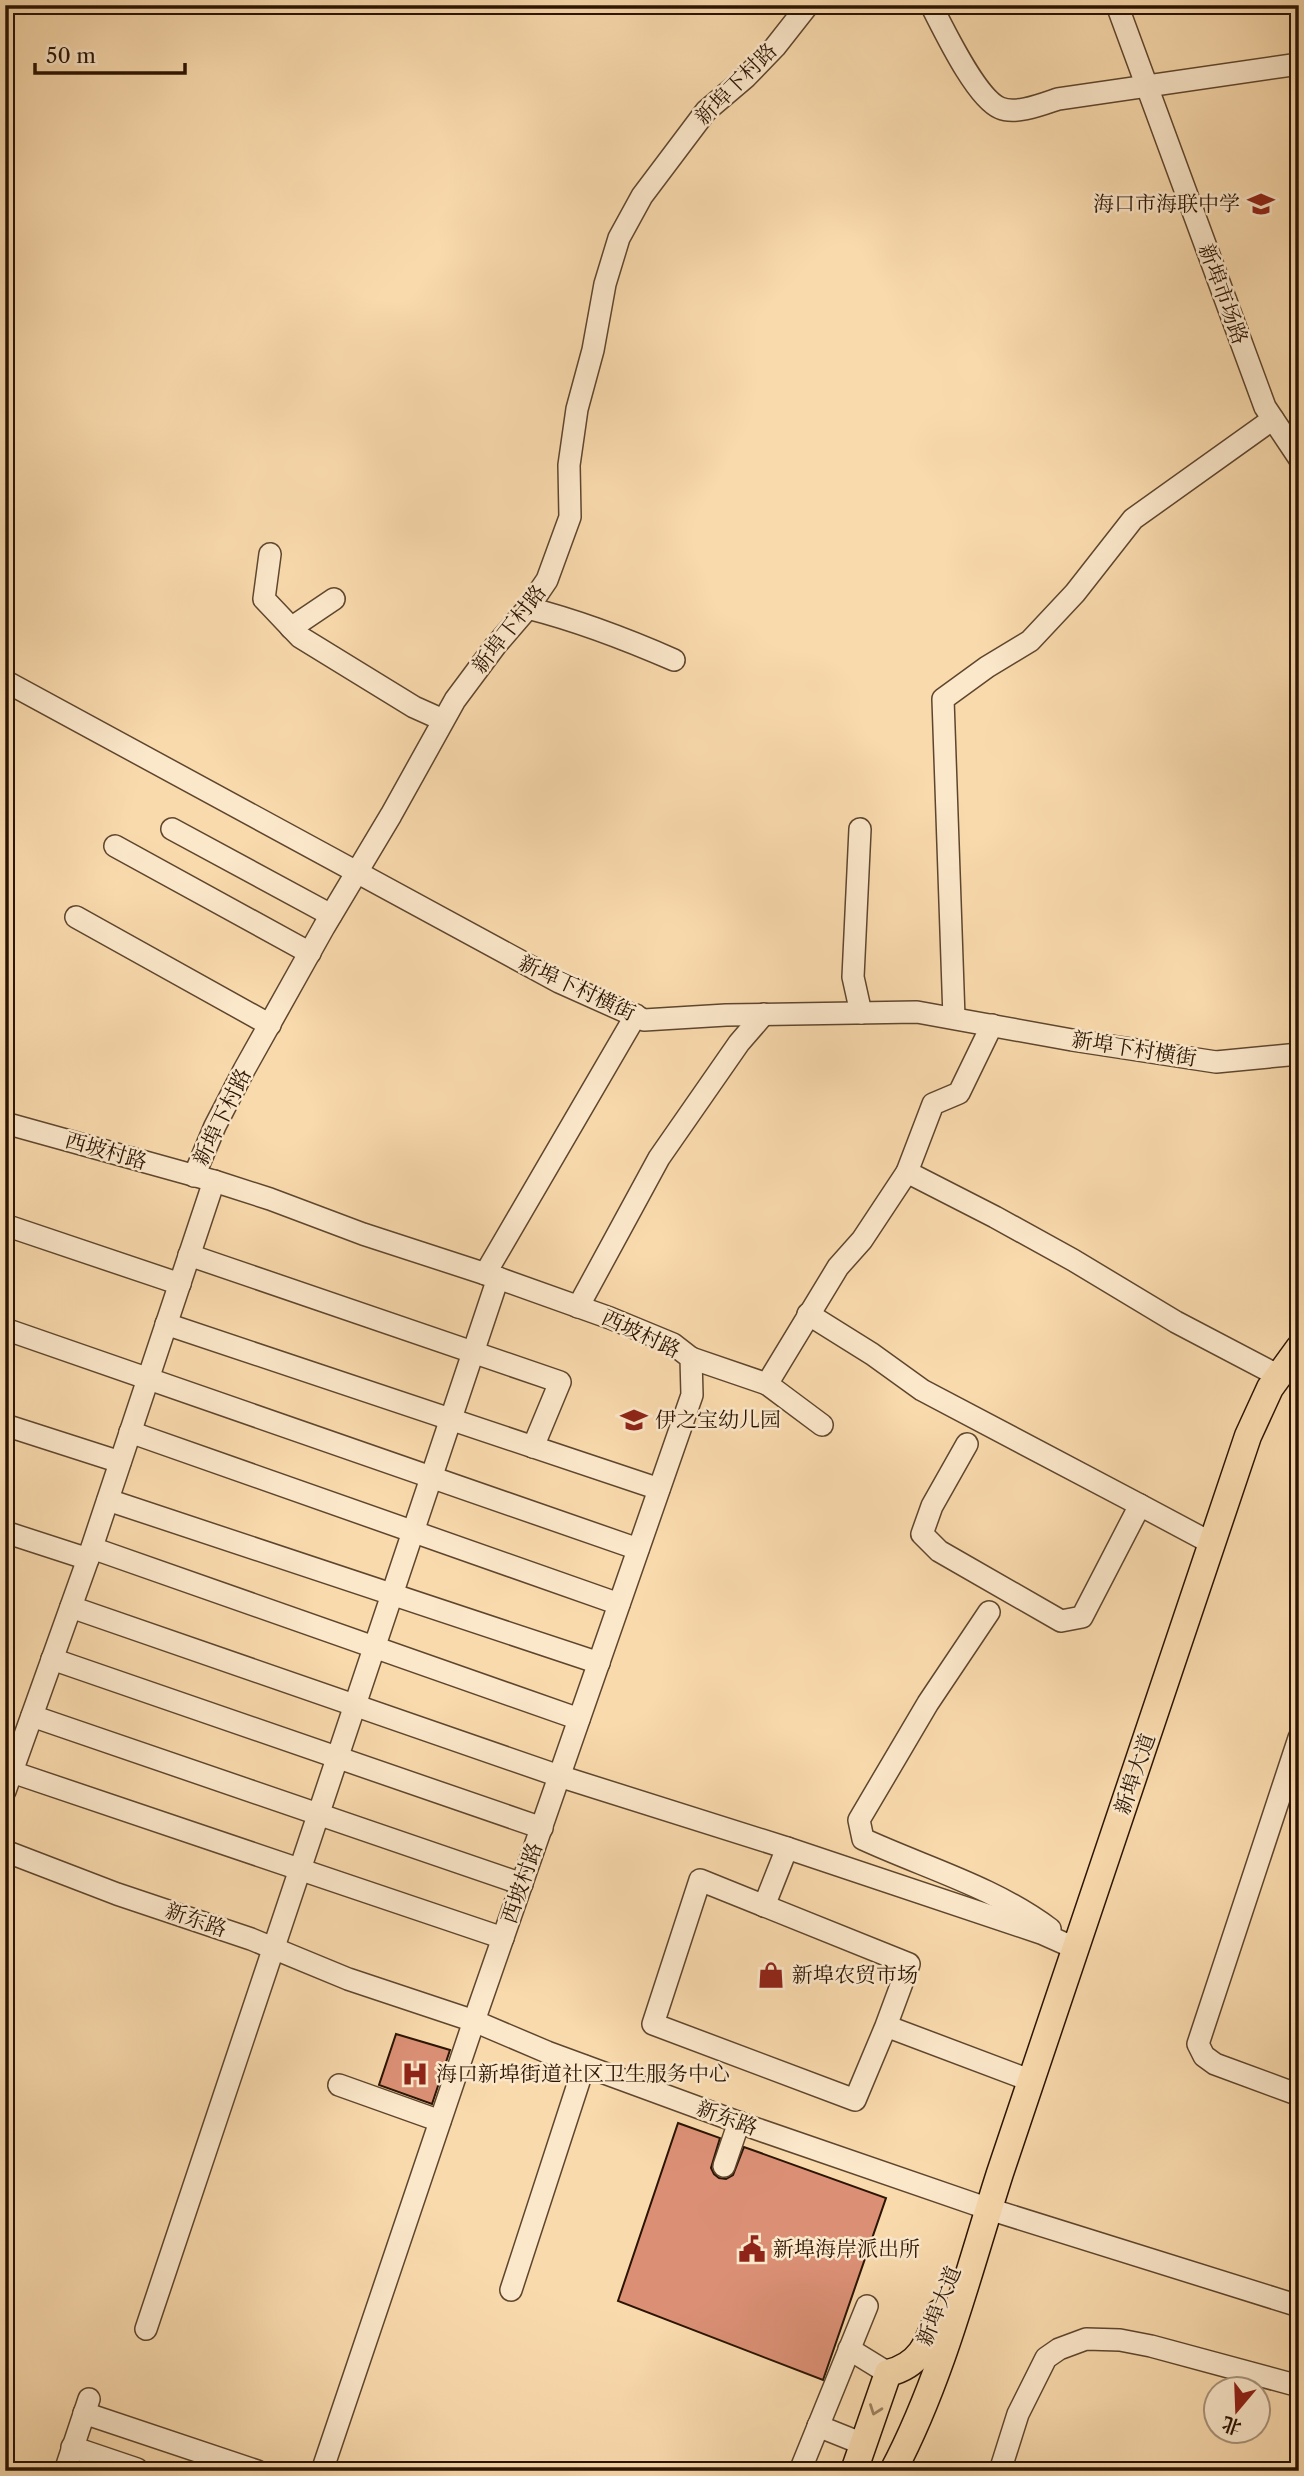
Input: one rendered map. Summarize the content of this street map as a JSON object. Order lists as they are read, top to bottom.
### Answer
{
  "streets": {
    "main road": ["新埠大道"],
    "street": [
      "新埠下村路",
      "新埠市场路",
      "新埠下村横街",
      "西坡村路",
      "新东路"
    ]
  },
  "crossings": [
    ["新埠下村路", "新埠下村横街"],
    ["新埠下村路", "西坡村路"],
    ["西坡村路", "新东路"],
    ["新埠大道", "新东路"]
  ],
  "places": {
    "school or university": ["海口市海联中学", "伊之宝幼儿园"],
    "shop": ["新埠农贸市场"],
    "hospital": ["海口新埠街道社区卫生服务中心"],
    "public building": ["新埠海岸派出所"]
  },
  "scale_bar": "50 m",
  "north": "bottom"
}
